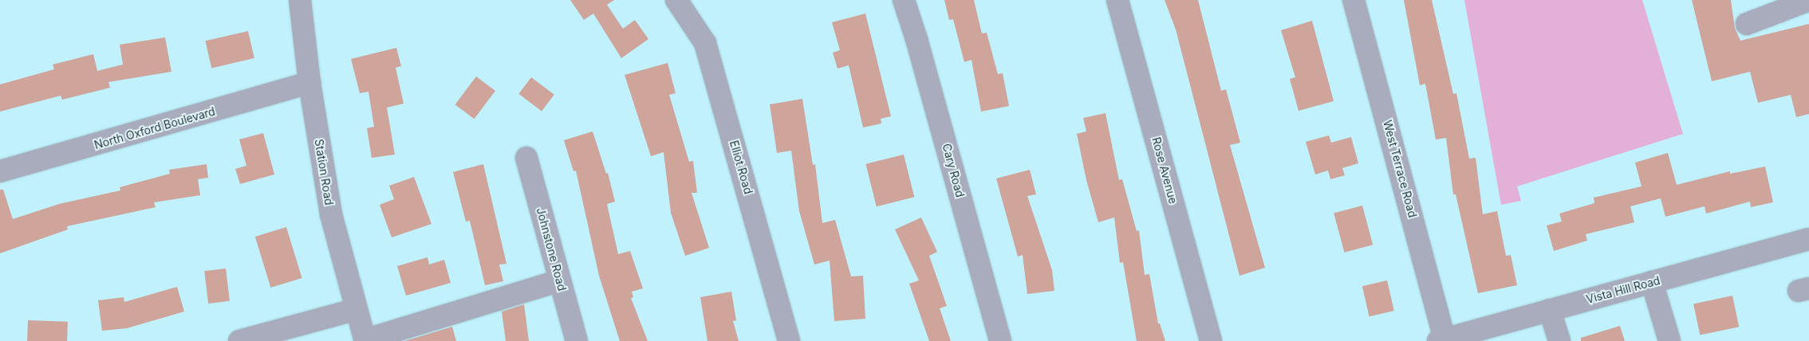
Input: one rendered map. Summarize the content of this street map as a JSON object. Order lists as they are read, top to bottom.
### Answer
{
  "streets": {
    "street": [
      "North Oxford Boulevard",
      "Elliot Road",
      "West Terrace Road",
      "Cary Road",
      "Rose Avenue",
      "Station Road",
      "Johnstone Road",
      "Vista Hill Road"
    ]
  },
  "crossings": [
    ["North Oxford Boulevard", "Station Road"],
    ["West Terrace Road", "Vista Hill Road"]
  ]
}
